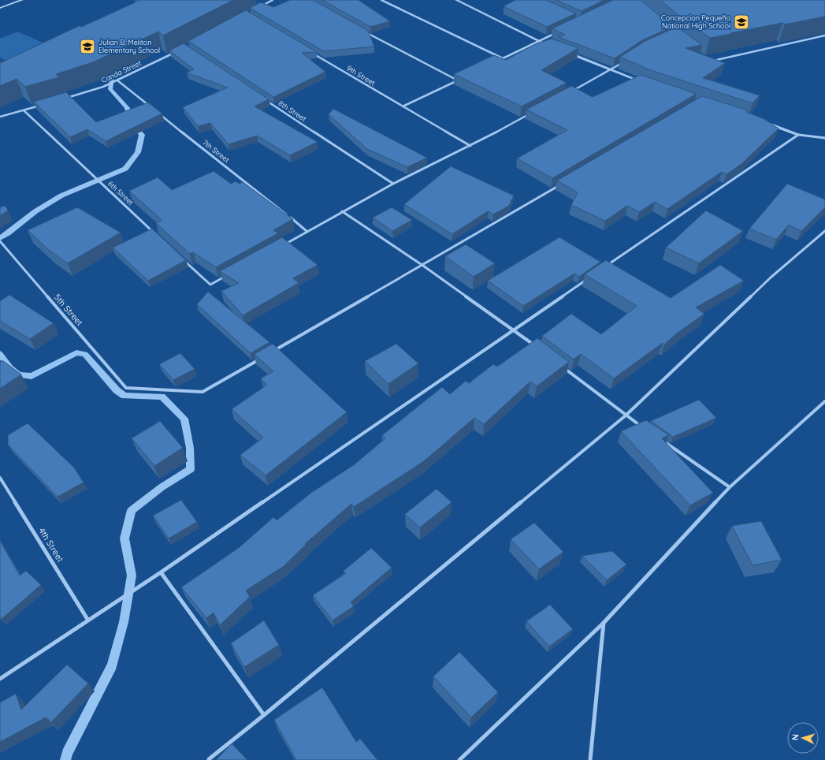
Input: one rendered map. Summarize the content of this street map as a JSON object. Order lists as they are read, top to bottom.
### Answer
{
  "streets": {
    "street": [
      "Canda Street",
      "9th Street",
      "8th Street",
      "7th Street",
      "6th Street",
      "5th Street",
      "4th Street"
    ]
  },
  "places": {
    "school or university": ["Concepcion Pequeña National High School", "Julian B. Meliton Elementary School"]
  },
  "north": "left"
}
